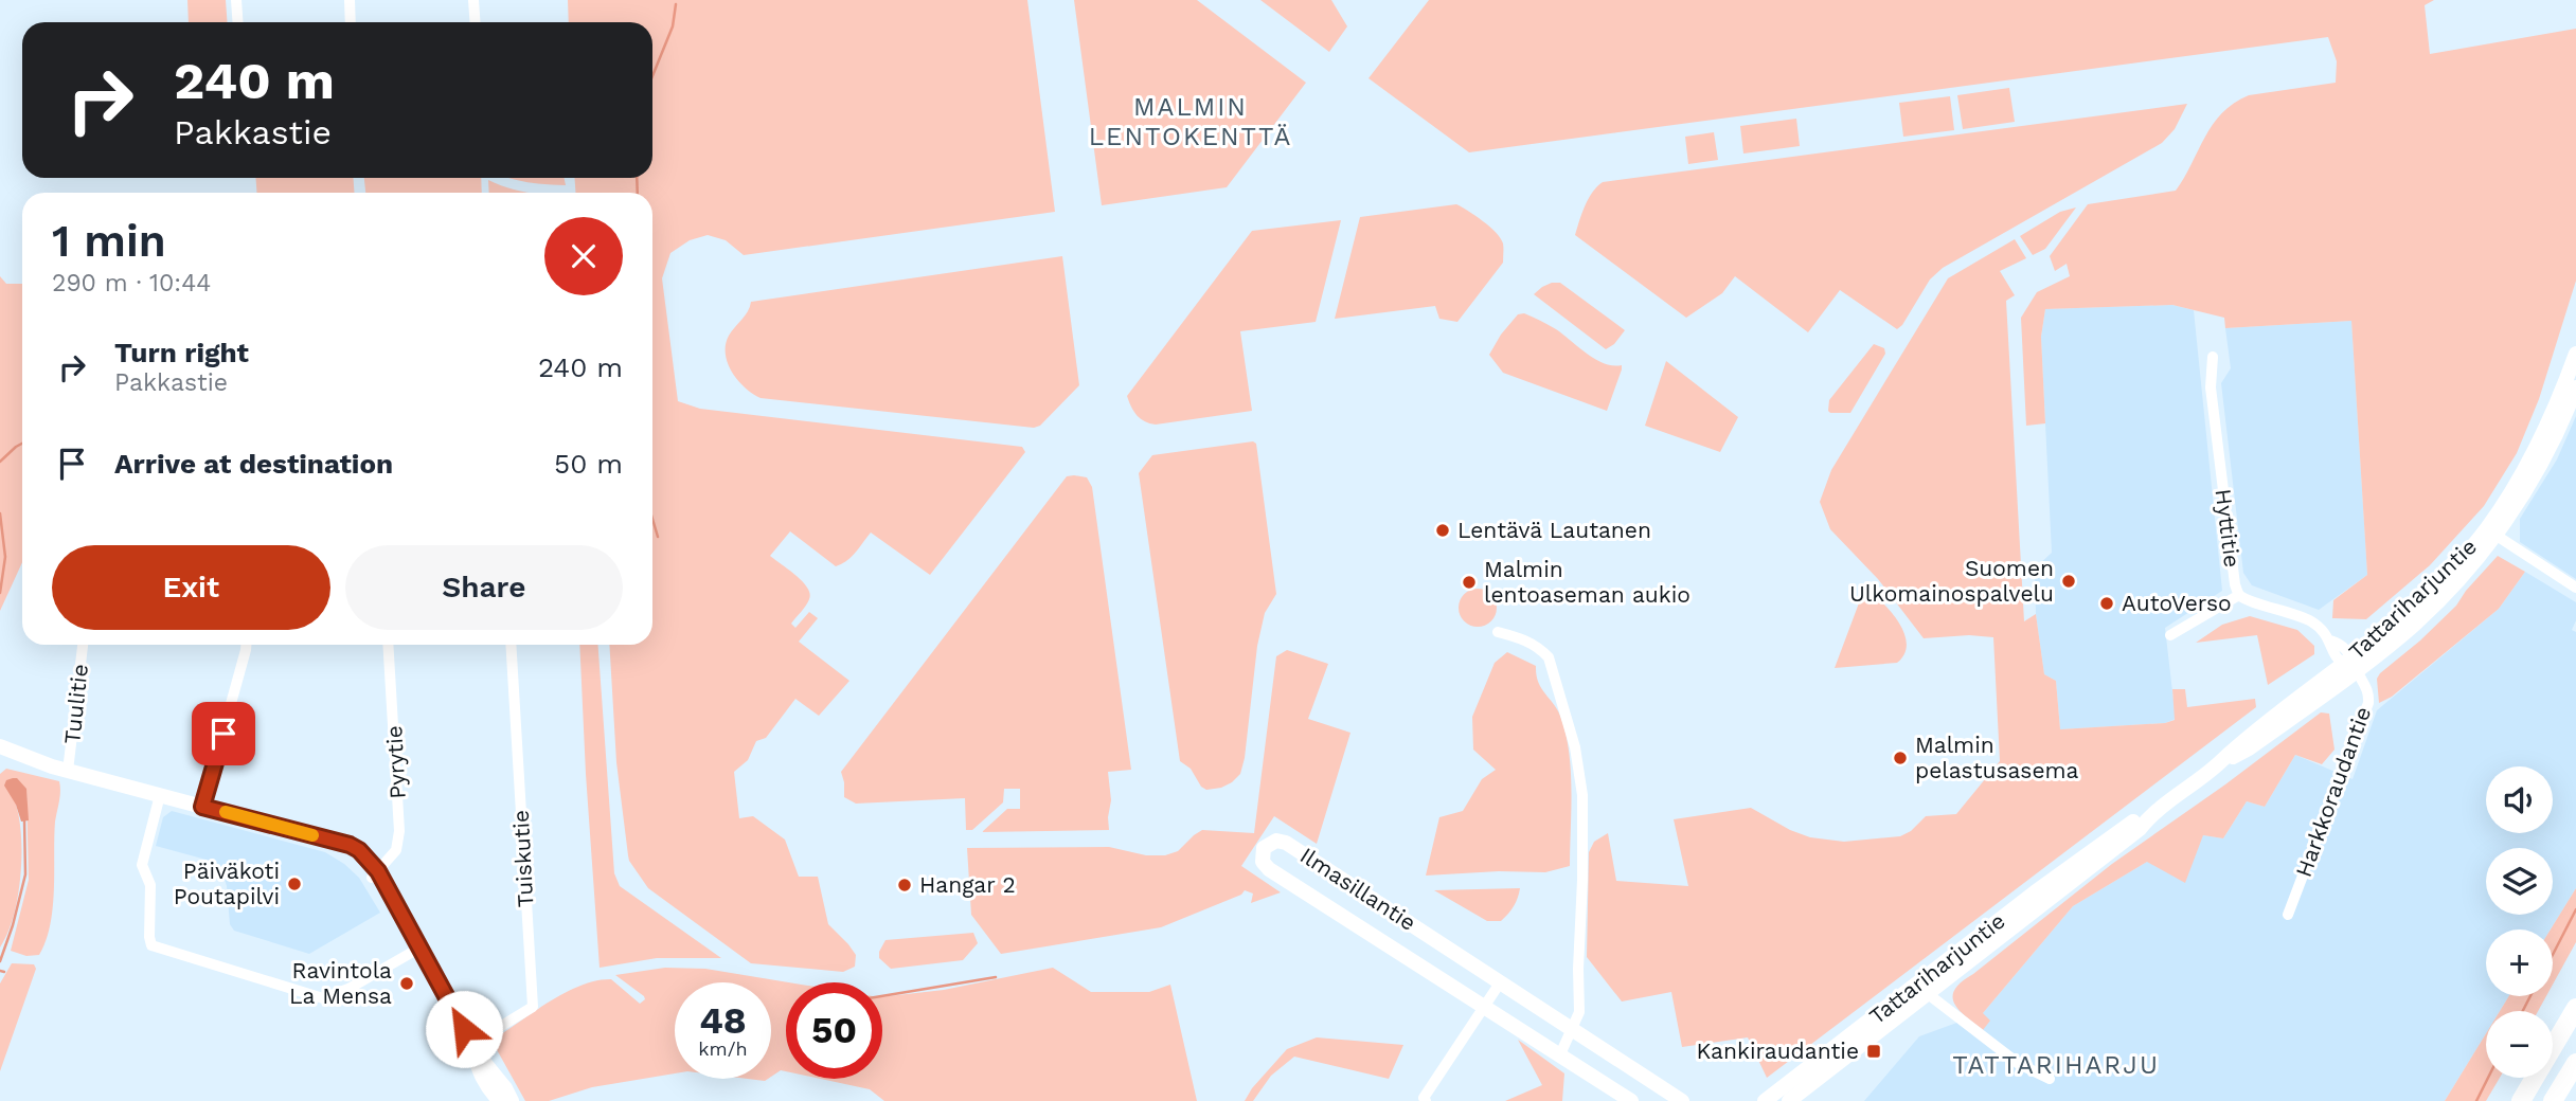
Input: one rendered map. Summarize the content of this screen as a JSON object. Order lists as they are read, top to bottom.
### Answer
{
  "streets": {
    "main road": ["Tattariharjuntie", "Ilmasillantie"],
    "street": [
      "Hyttitie",
      "Tuulitie",
      "Pyrytie",
      "Harkkoraudantie",
      "Tuiskutie"
    ]
  },
  "crossings": [
    ["Hyttitie", "Tattariharjuntie"],
    ["Hyttitie", "Harkkoraudantie"],
    ["Tattariharjuntie", "Harkkoraudantie"]
  ],
  "districts": ["MALMIN LENTOKENTTÄ", "TATTARIHARJU"],
  "places": {
    "other": [
      "Lentävä Lautanen",
      "Suomen Ulkomainospalvelu",
      "Malmin lentoaseman aukio",
      "AutoVerso",
      "Malmin pelastusasema",
      "Päiväkoti Poutapilvi",
      "Hangar 2",
      "Ravintola La Mensa"
    ],
    "transit": ["Kankiraudantie"]
  },
  "page": {
    "turn": ["240 m", "Pakkastie"],
    "heading": ["1 min", "290 m · 10:44"],
    "list": [
      {
        "name": "Turn right",
        "note": "Pakkastie",
        "value": "240 m"
      },
      {
        "name": "Arrive at destination",
        "value": "50 m"
      }
    ],
    "buttons": ["Exit", "Share"],
    "map_buttons": ["+", "−"],
    "speed": "48 km/h",
    "limit": "50"
  }
}
